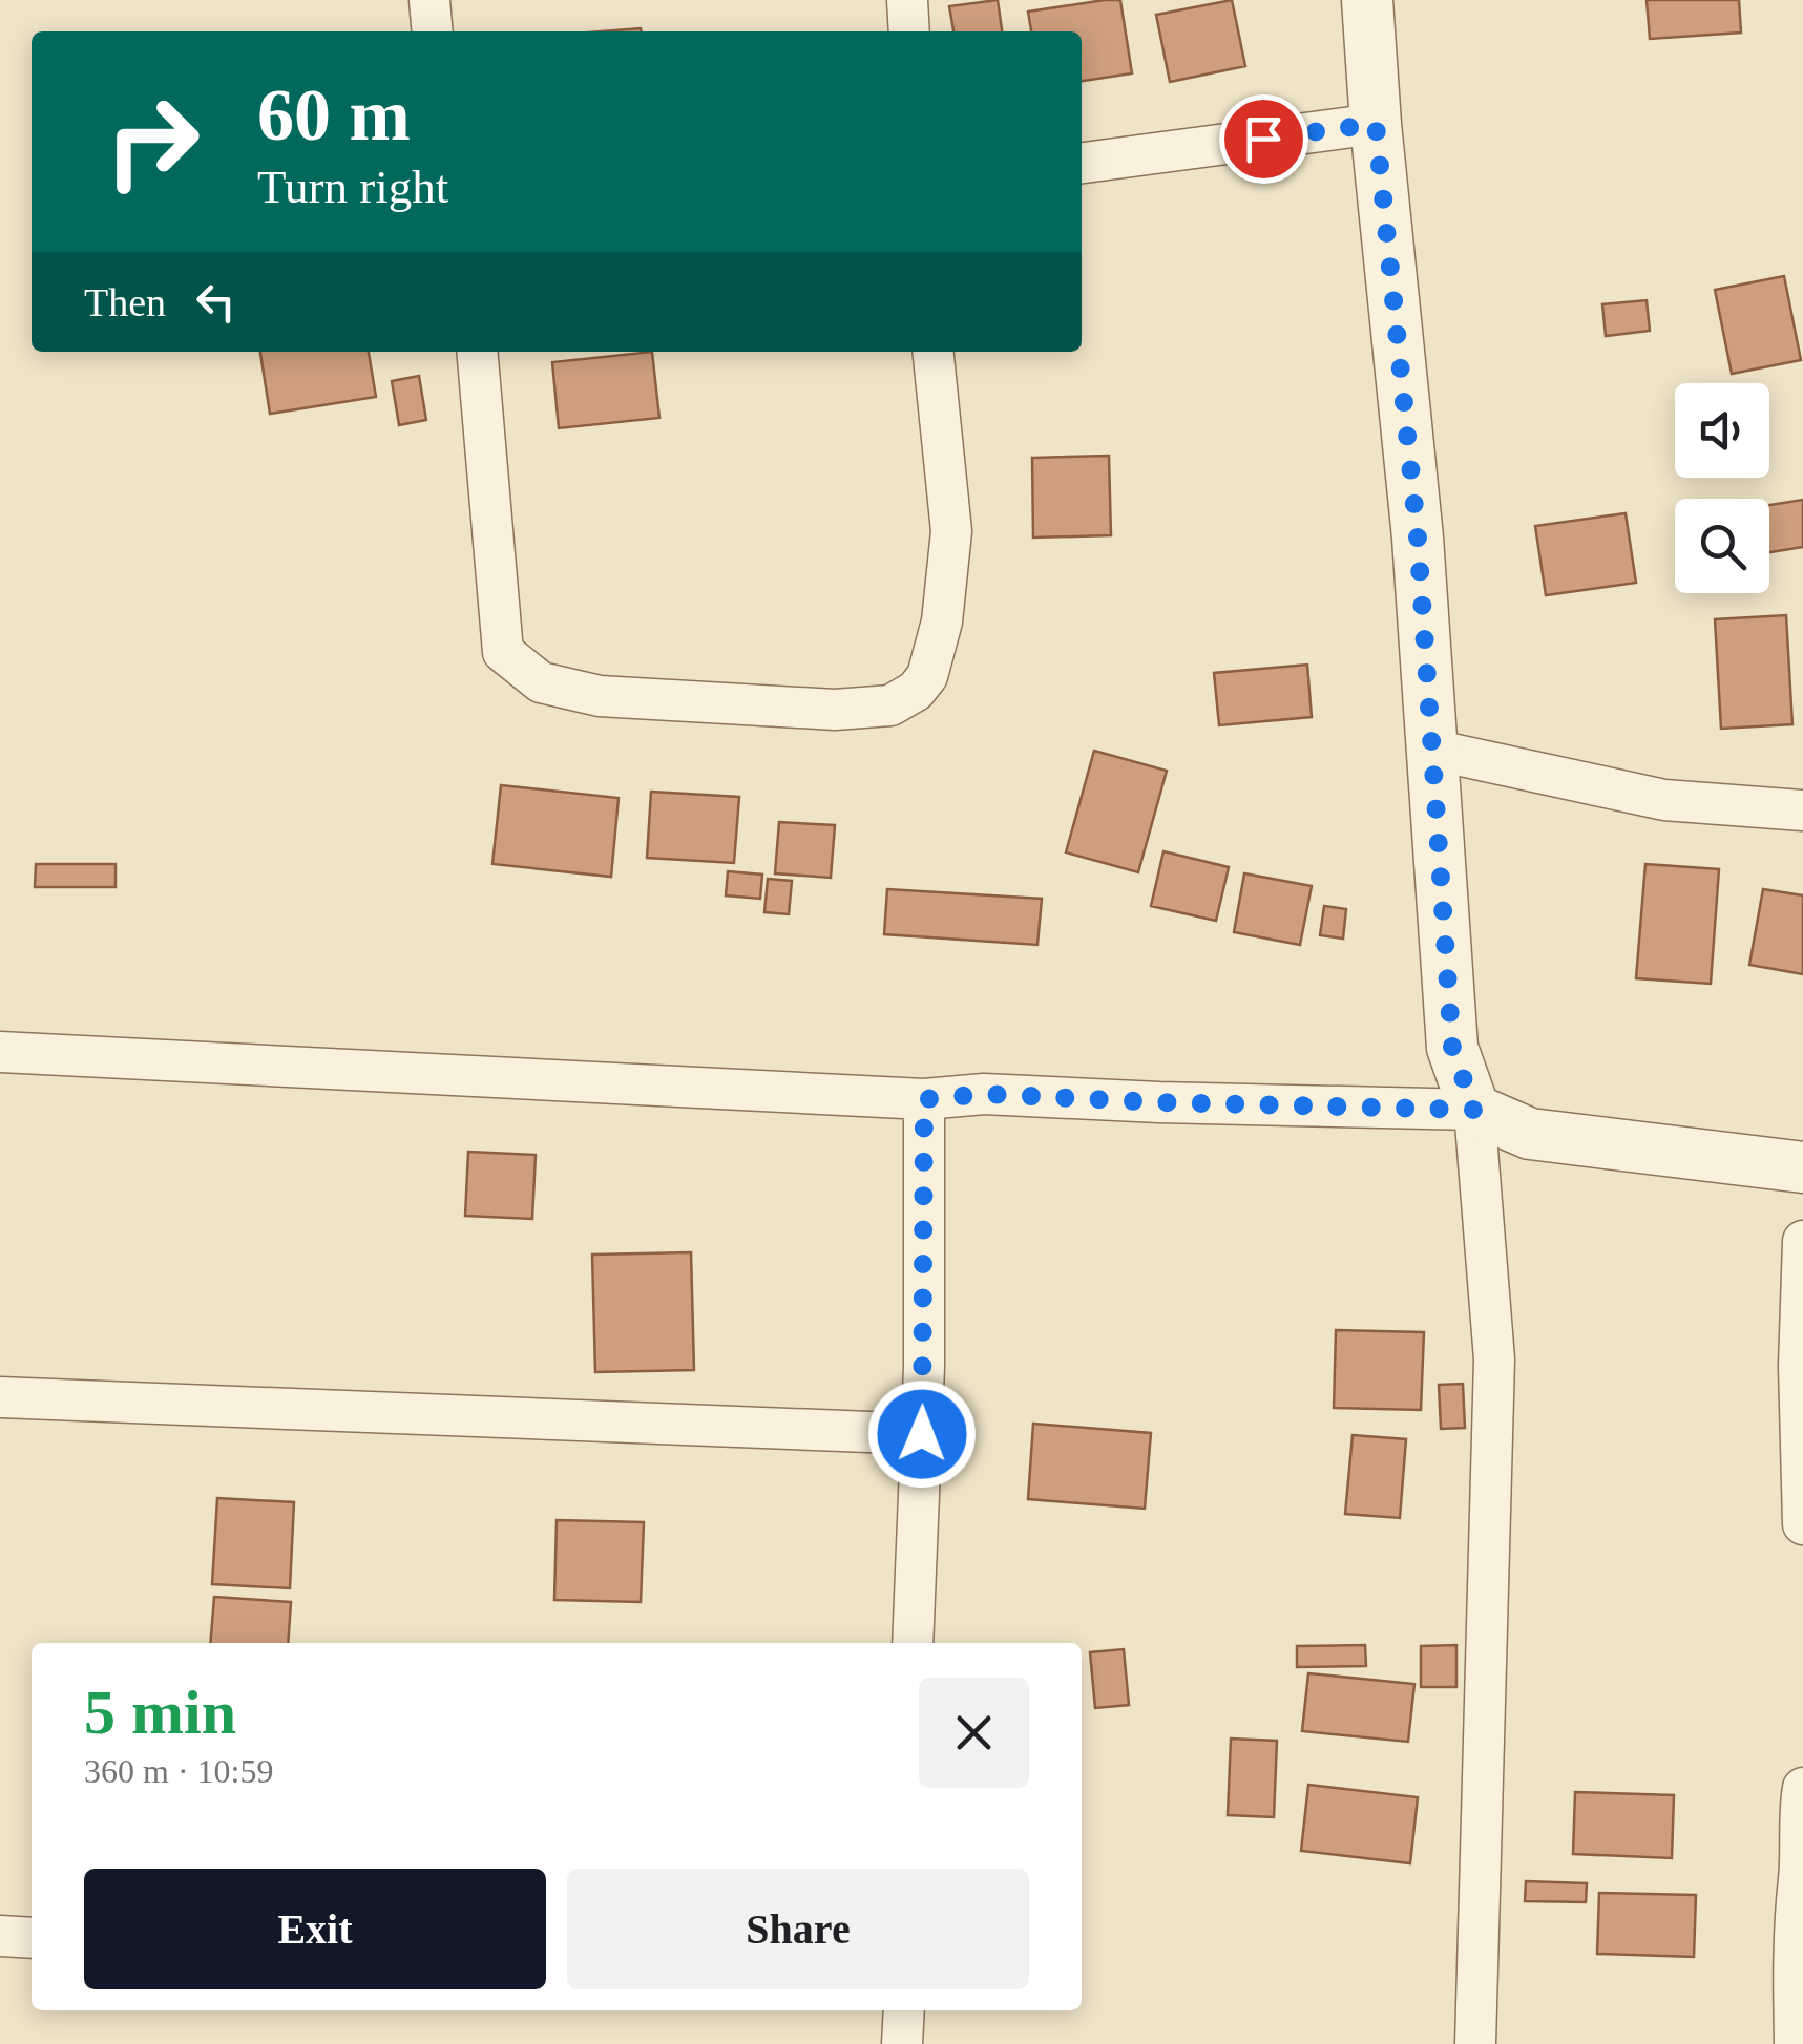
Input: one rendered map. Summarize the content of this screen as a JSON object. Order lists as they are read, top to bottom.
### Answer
{
  "page": {
    "turn": ["60 m", "Turn right"],
    "then": "Then",
    "heading": ["5 min", "360 m · 10:59"],
    "buttons": ["Exit", "Share"]
  }
}
